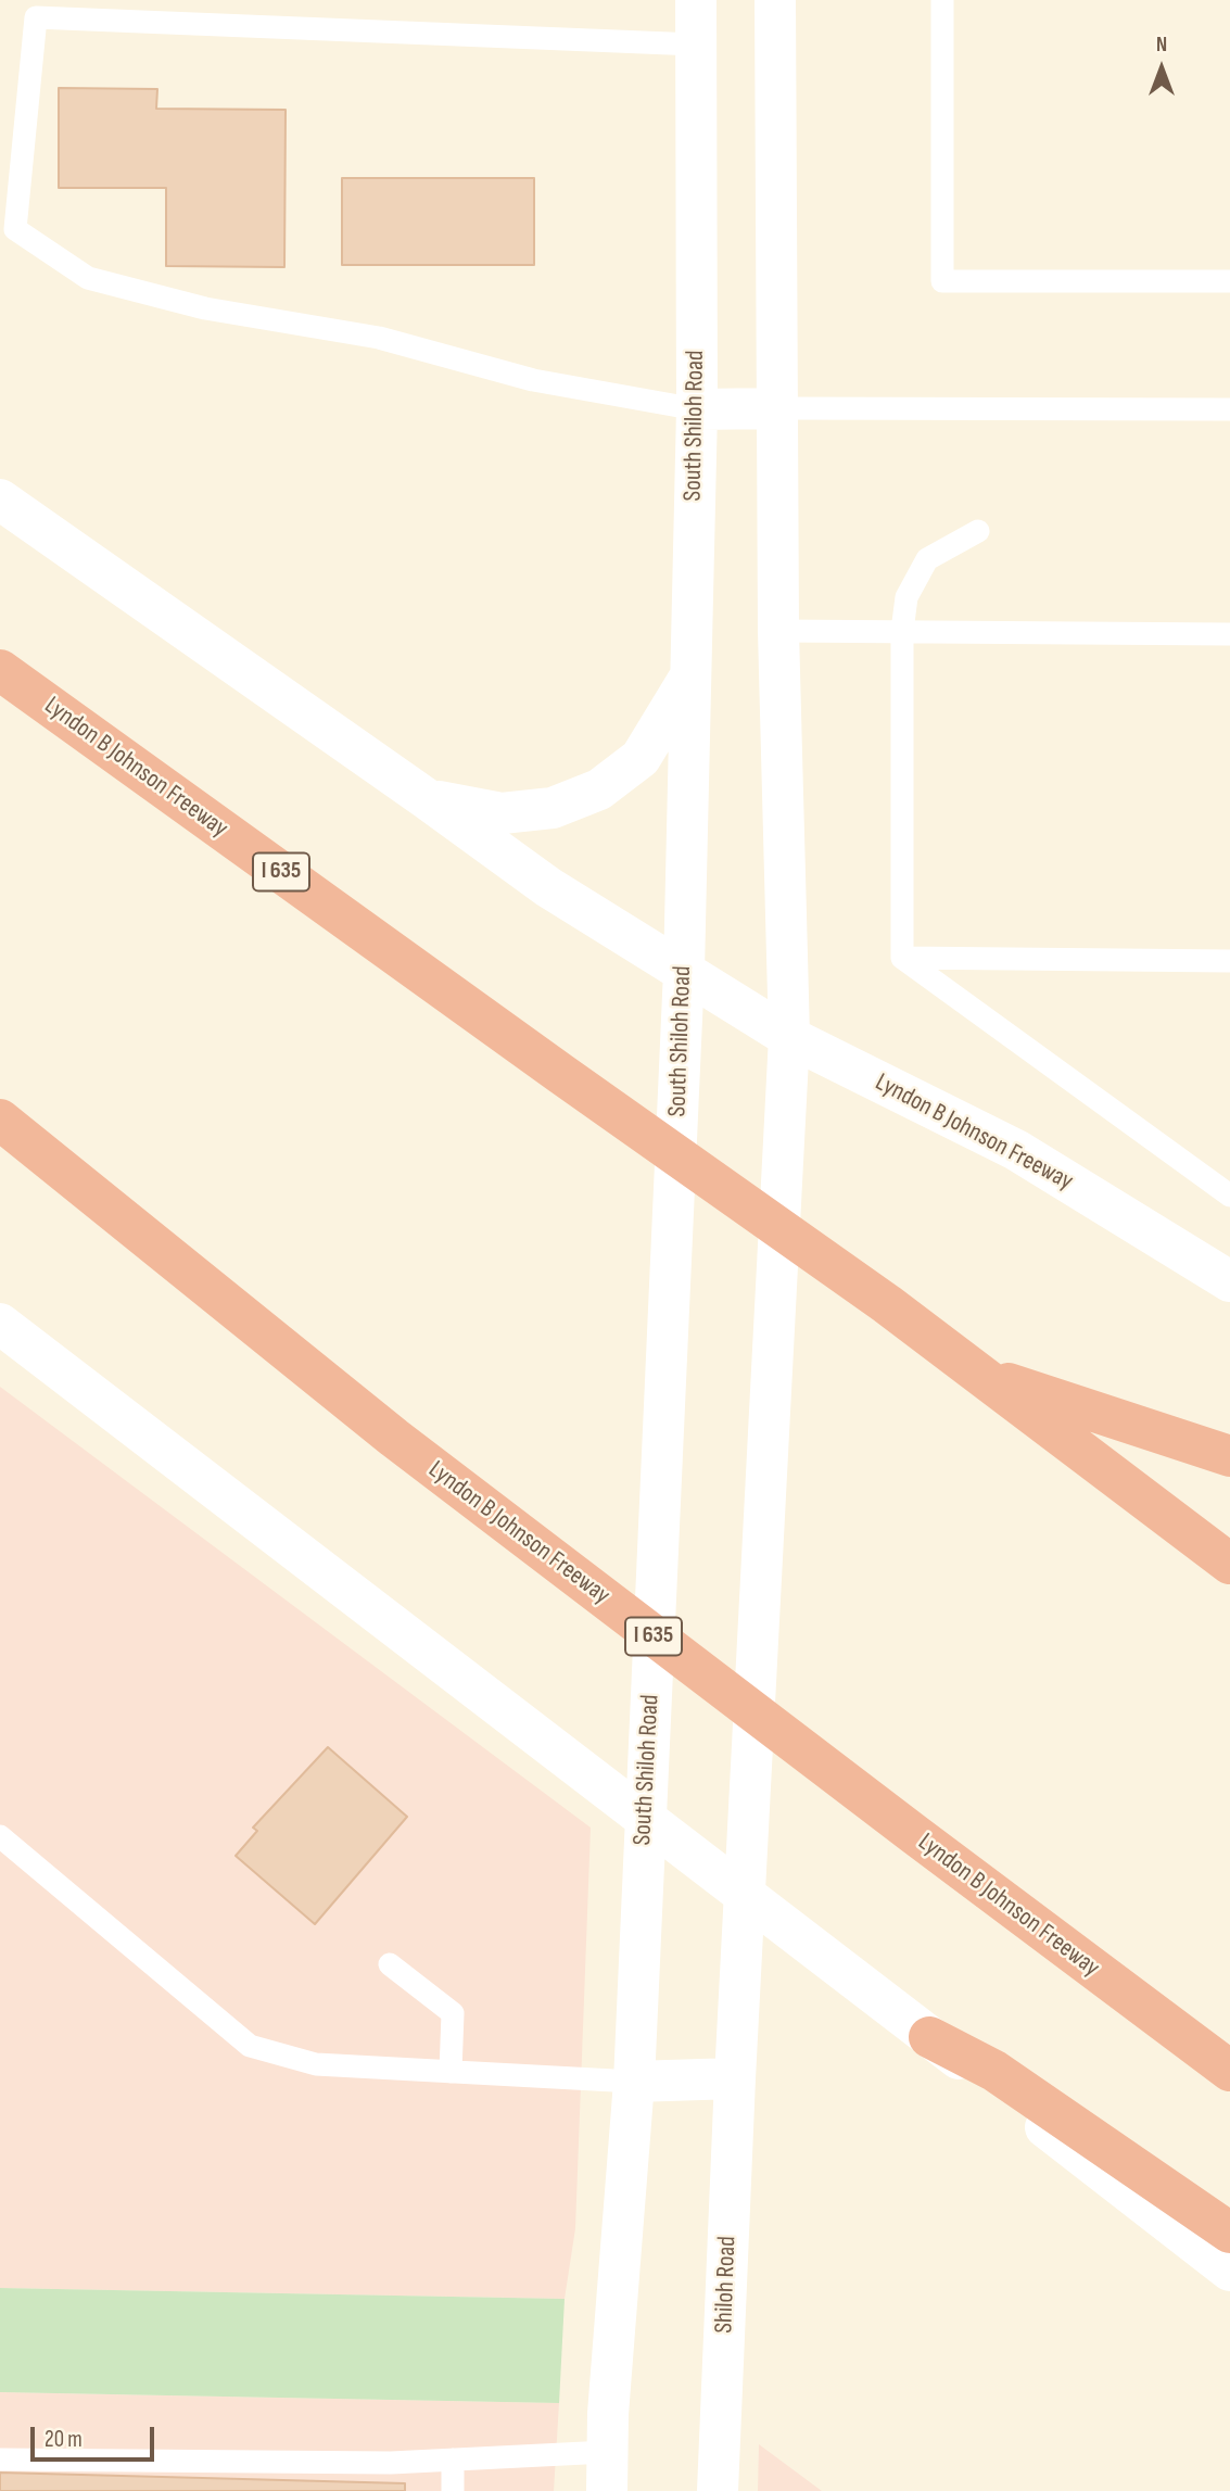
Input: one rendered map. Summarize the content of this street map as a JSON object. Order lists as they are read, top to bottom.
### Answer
{
  "streets": {
    "highway": ["Lyndon B Johnson Freeway", "I 635"],
    "main road": ["South Shiloh Road", "Shiloh Road"]
  },
  "crossings": [
    ["South Shiloh Road", "Lyndon B Johnson Freeway"]
  ],
  "scale_bar": "20 m",
  "north": "top"
}
